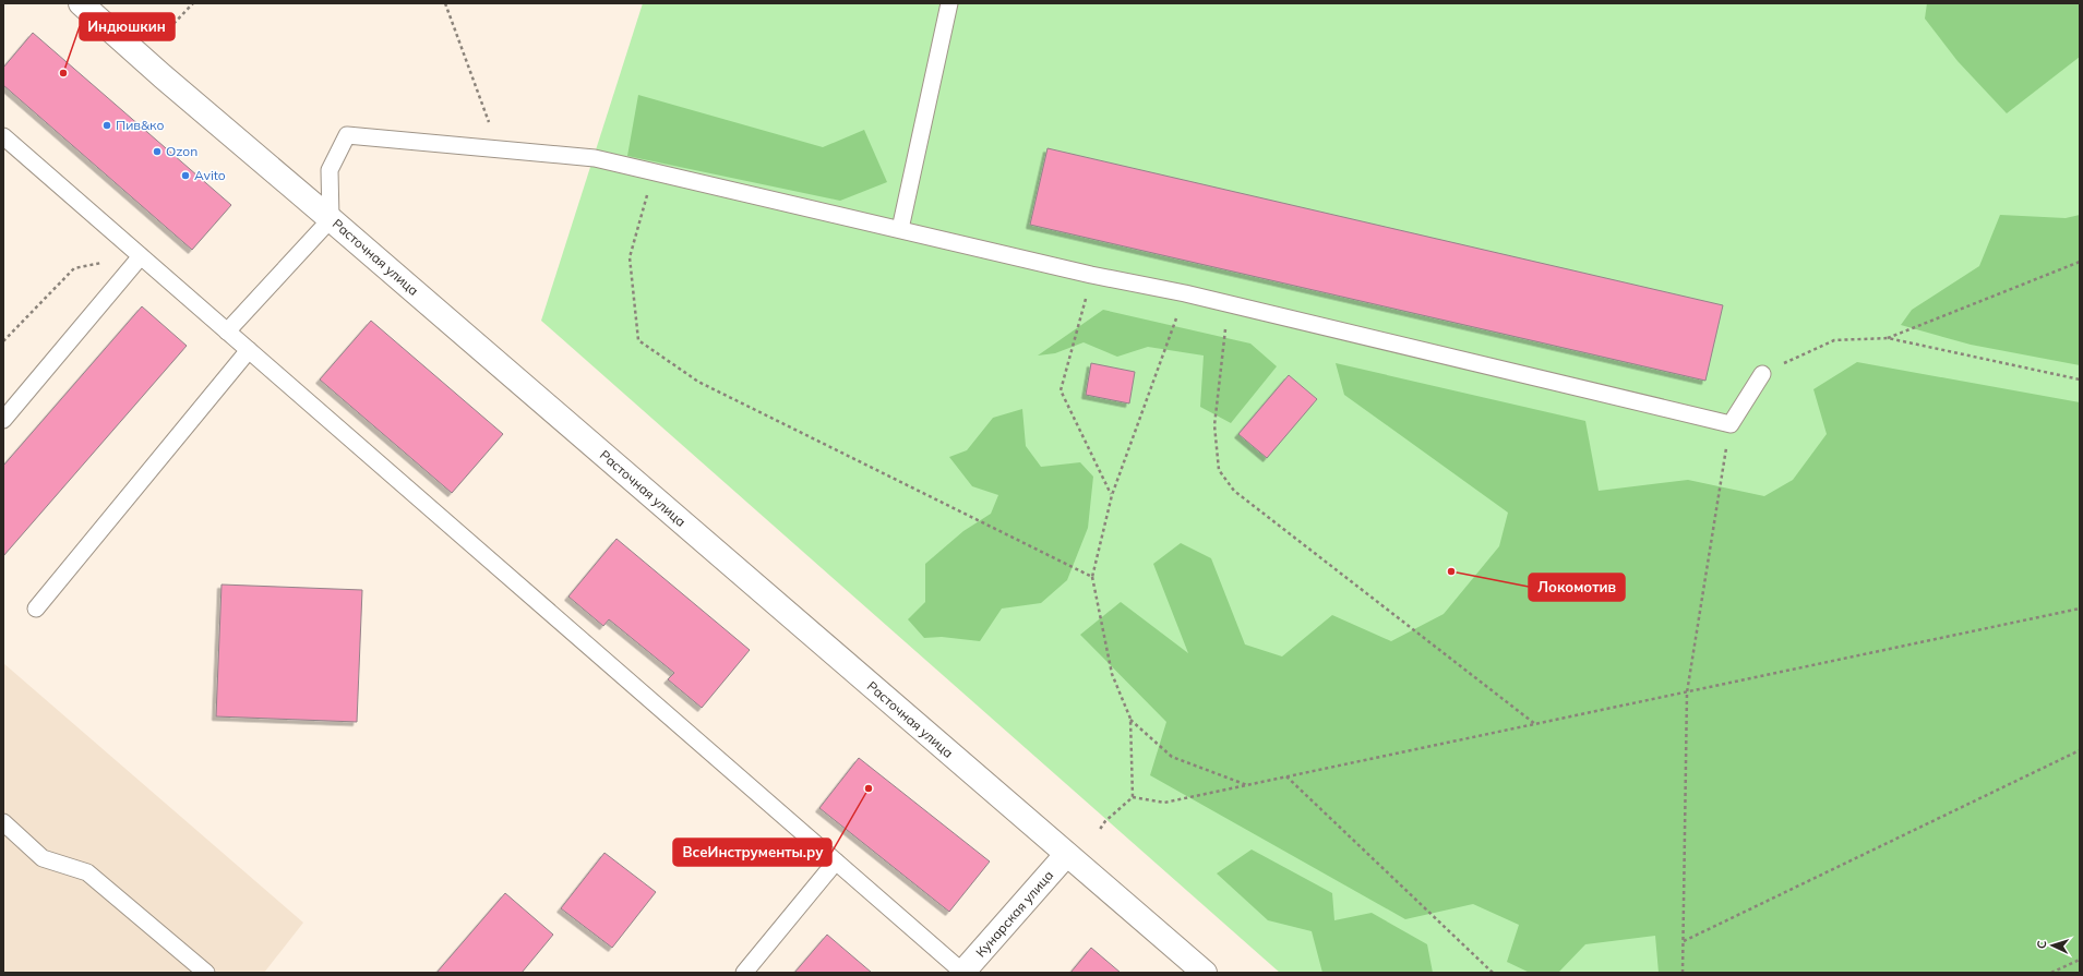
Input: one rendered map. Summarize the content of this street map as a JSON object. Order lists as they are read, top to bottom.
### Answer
{
  "streets": {
    "main road": ["Расточная улица", "Кунарская улица"]
  },
  "crossings": [
    ["Расточная улица", "Кунарская улица"]
  ],
  "places": [
    "Индюшкин",
    "Пив&ко",
    "Ozon",
    "Avito",
    "Локомотив",
    "ВсеИнструменты.ру"
  ],
  "north": "left"
}
